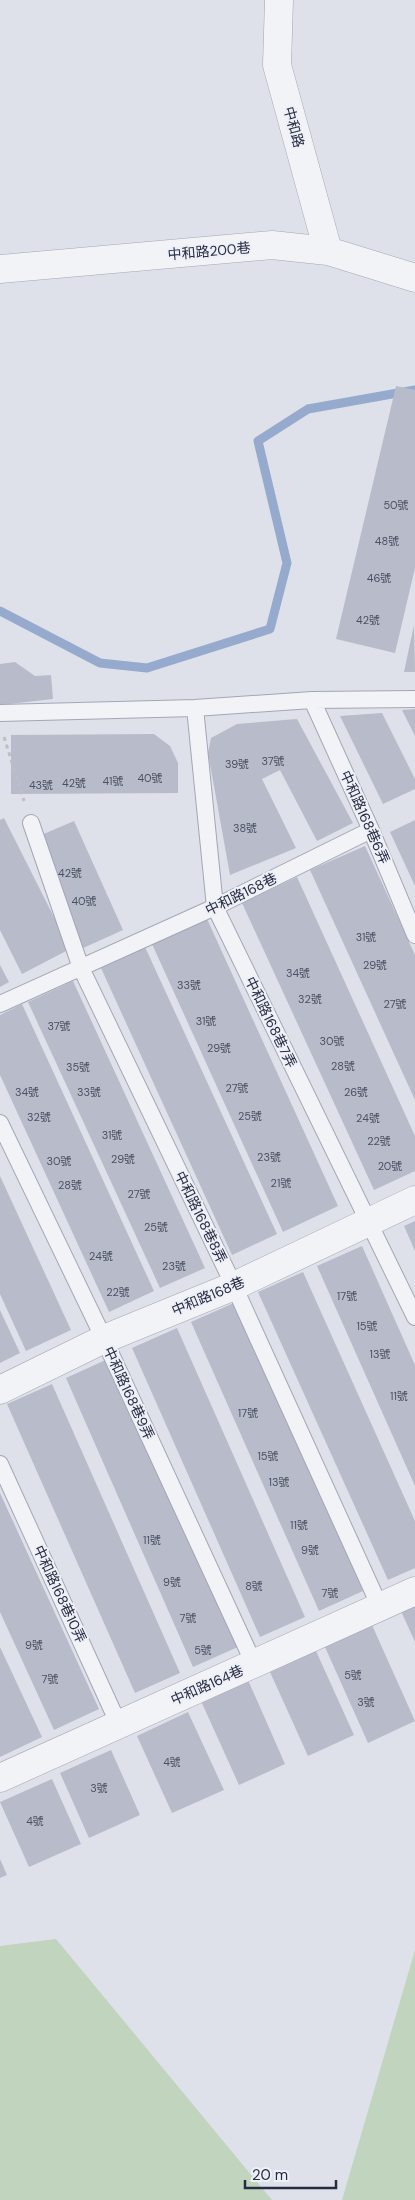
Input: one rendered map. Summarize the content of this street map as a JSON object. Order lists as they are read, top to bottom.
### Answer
{
  "streets": {
    "street": [
      "中和路",
      "中和路200巷",
      "中和路168巷",
      "中和路164巷"
    ],
    "lane": [
      "中和路168巷6弄",
      "中和路168巷7弄",
      "中和路168巷8弄",
      "中和路168巷9弄",
      "中和路168巷10弄"
    ]
  },
  "crossings": [
    ["中和路", "中和路200巷"],
    ["中和路168巷6弄", "中和路168巷"],
    ["中和路168巷", "中和路168巷7弄"],
    ["中和路168巷", "中和路168巷8弄"],
    ["中和路168巷", "中和路168巷9弄"],
    ["中和路168巷8弄", "中和路164巷"],
    ["中和路168巷9弄", "中和路164巷"],
    ["中和路168巷10弄", "中和路164巷"]
  ],
  "house_numbers": [
    "50號",
    "48號",
    "46號",
    "42號",
    "37號",
    "39號",
    "40號",
    "41號",
    "42號",
    "43號",
    "38號",
    "42號",
    "40號",
    "31號",
    "29號",
    "34號",
    "33號",
    "32號",
    "27號",
    "31號",
    "37號",
    "30號",
    "29號",
    "28號",
    "35號",
    "27號",
    "34號",
    "33號",
    "26號",
    "25號",
    "32號",
    "24號",
    "31號",
    "22號",
    "23號",
    "29號",
    "30號",
    "20號",
    "21號",
    "28號",
    "27號",
    "25號",
    "24號",
    "23號",
    "22號",
    "17號",
    "15號",
    "13號",
    "11號",
    "17號",
    "15號",
    "13號",
    "11號",
    "11號",
    "9號",
    "9號",
    "8號",
    "7號",
    "7號",
    "9號",
    "5號",
    "5號",
    "7號",
    "3號",
    "4號",
    "3號",
    "4號"
  ],
  "scale_bar": "20 m"
}
